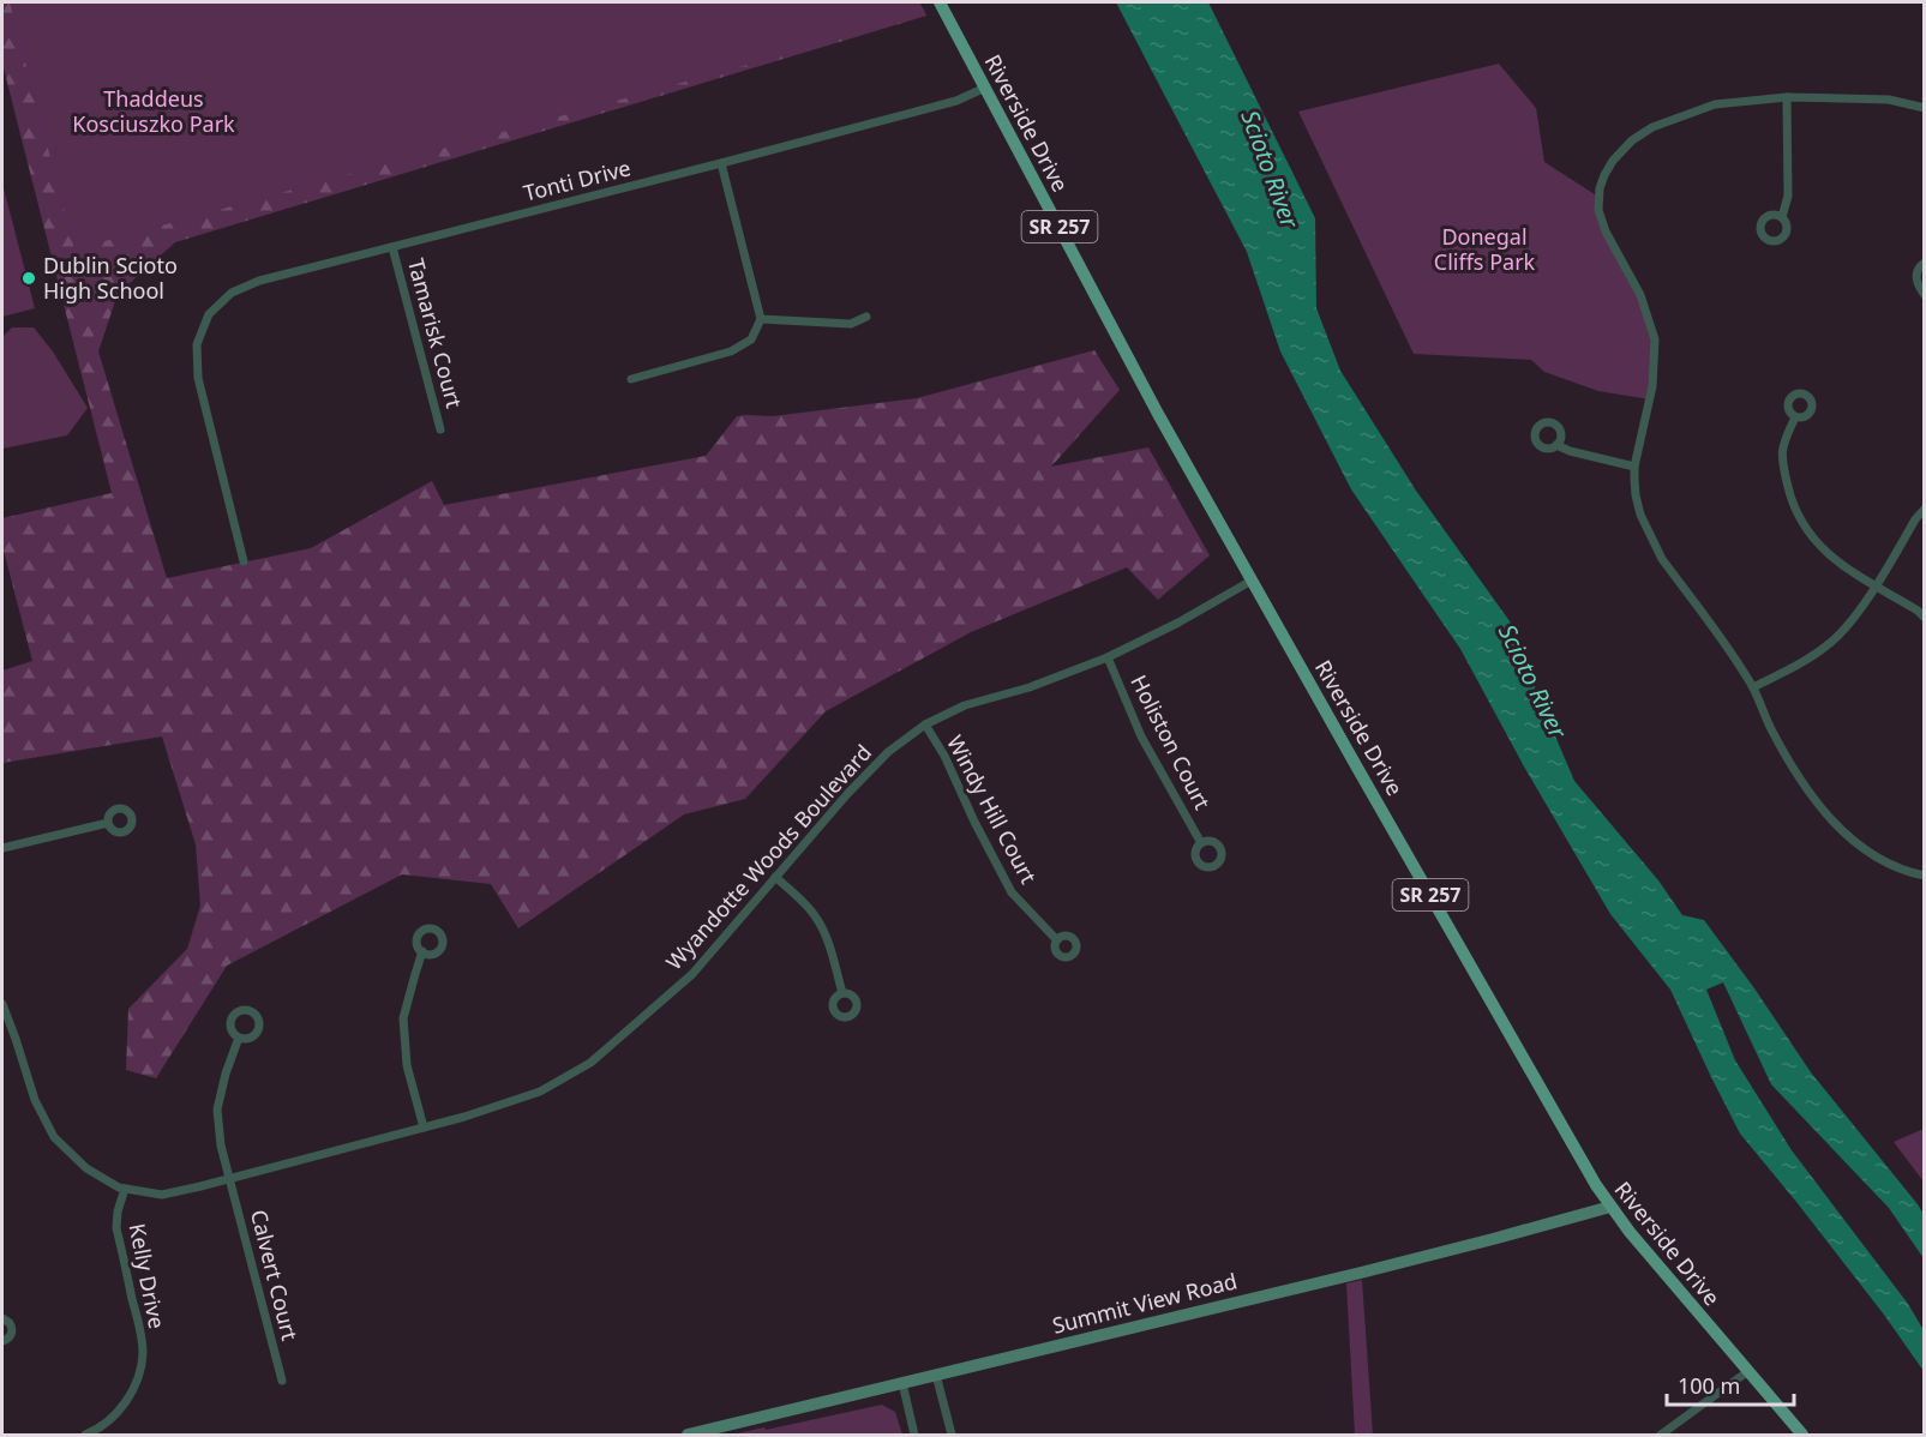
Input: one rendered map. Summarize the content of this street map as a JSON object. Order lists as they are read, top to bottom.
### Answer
{
  "streets": {
    "main road": ["Riverside Drive", "SR 257"],
    "street": [
      "Tonti Drive",
      "Tamarisk Court",
      "Holiston Court",
      "Windy Hill Court",
      "Wyandotte Woods Boulevard",
      "Calvert Court",
      "Kelly Drive",
      "Summit View Road"
    ]
  },
  "crossings": [
    ["Riverside Drive", "Tonti Drive"],
    ["Riverside Drive", "Wyandotte Woods Boulevard"],
    ["Riverside Drive", "Summit View Road"],
    ["Tonti Drive", "Tamarisk Court"],
    ["Holiston Court", "Wyandotte Woods Boulevard"],
    ["Windy Hill Court", "Wyandotte Woods Boulevard"],
    ["Wyandotte Woods Boulevard", "Calvert Court"],
    ["Wyandotte Woods Boulevard", "Kelly Drive"]
  ],
  "water": ["Scioto River"],
  "parks": ["Thaddeus Kosciuszko Park", "Donegal Cliffs Park"],
  "places": ["Dublin Scioto High School"],
  "scale_bar": "100 m"
}
